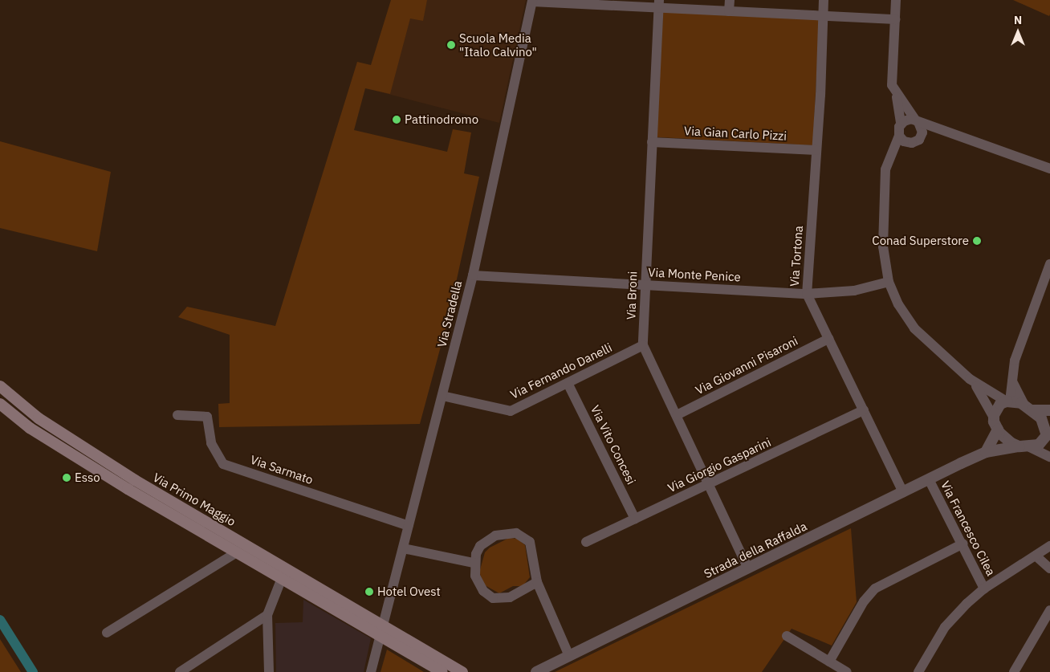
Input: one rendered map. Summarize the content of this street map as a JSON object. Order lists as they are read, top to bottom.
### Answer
{
  "streets": {
    "main road": ["Via Primo Maggio"],
    "street": [
      "Via Gian Carlo Pizzi",
      "Via Tortona",
      "Via Monte Penice",
      "Via Broni",
      "Via Stradella",
      "Via Giovanni Pisaroni",
      "Via Fernando Danelli",
      "Via Vito Concesi",
      "Via Giorgio Gasparini",
      "Via Sarmato",
      "Via Francesco Cilea",
      "Strada della Raffalda"
    ]
  },
  "crossings": [
    ["Via Gian Carlo Pizzi", "Via Tortona"],
    ["Via Gian Carlo Pizzi", "Via Broni"],
    ["Via Tortona", "Via Monte Penice"],
    ["Via Tortona", "Via Giovanni Pisaroni"],
    ["Via Tortona", "Via Giorgio Gasparini"],
    ["Via Tortona", "Strada della Raffalda"],
    ["Via Monte Penice", "Via Broni"],
    ["Via Monte Penice", "Via Stradella"],
    ["Via Broni", "Via Giovanni Pisaroni"],
    ["Via Broni", "Via Fernando Danelli"],
    ["Via Broni", "Via Giorgio Gasparini"],
    ["Via Broni", "Strada della Raffalda"],
    ["Via Stradella", "Via Fernando Danelli"],
    ["Via Stradella", "Via Sarmato"],
    ["Via Stradella", "Via Primo Maggio"],
    ["Via Fernando Danelli", "Via Vito Concesi"],
    ["Via Vito Concesi", "Via Giorgio Gasparini"],
    ["Via Francesco Cilea", "Strada della Raffalda"]
  ],
  "places": [
    "Scuola Media \"Italo Calvino\"",
    "Pattinodromo",
    "Conad Superstore",
    "Esso",
    "Hotel Ovest"
  ],
  "north": "top"
}
